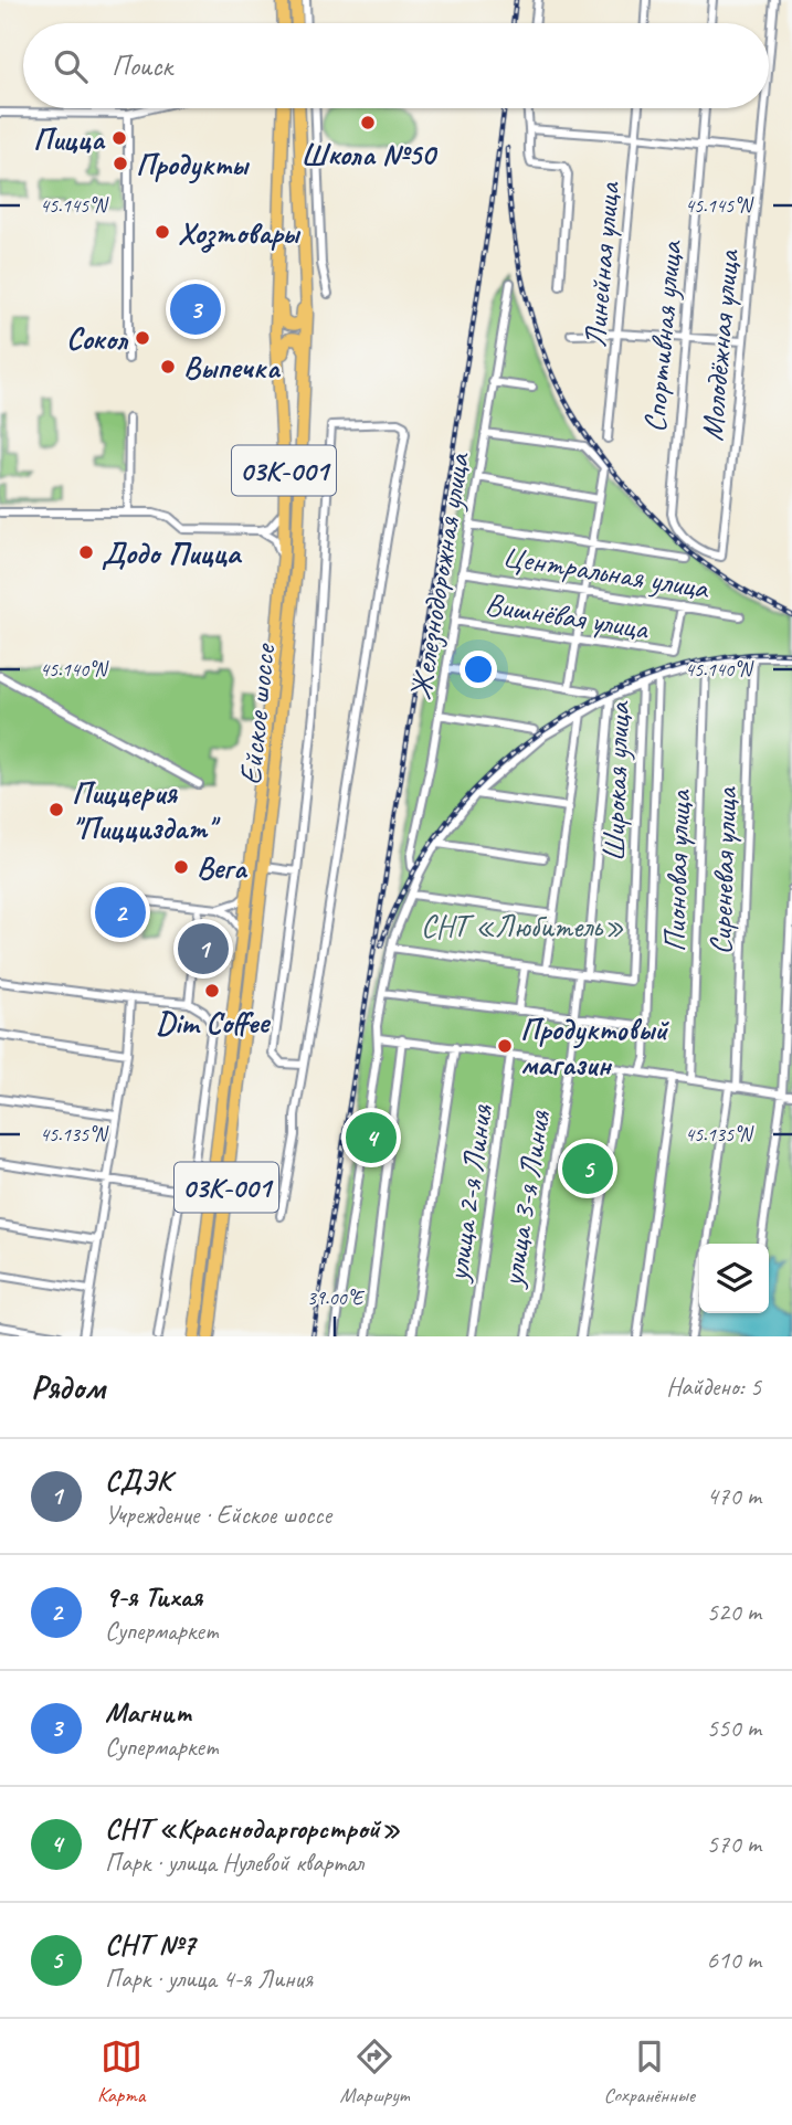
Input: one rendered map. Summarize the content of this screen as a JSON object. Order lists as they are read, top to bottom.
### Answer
{
  "streets": {
    "main road": ["03К-001", "Ейское шоссе"],
    "street": [
      "Линейная улица",
      "Спортивная улица",
      "Молодёжная улица",
      "Центральная улица",
      "Железнодорожная улица",
      "Вишнёвая улица",
      "Широкая улица",
      "Пионовая улица",
      "Сиреневая улица",
      "улица 2-я Линия",
      "улица 3-я Линия"
    ]
  },
  "crossings": [
    ["Спортивная улица", "Молодёжная улица"],
    ["03К-001", "Ейское шоссе"],
    ["Центральная улица", "Железнодорожная улица"],
    ["Центральная улица", "Вишнёвая улица"],
    ["Железнодорожная улица", "Вишнёвая улица"],
    ["Железнодорожная улица", "Широкая улица"],
    ["Широкая улица", "улица 3-я Линия"]
  ],
  "parks": ["СНТ «Любитель»"],
  "places": [
    "Школа №50",
    "Пицца",
    "Продукты",
    "Хозтовары",
    "Сокол",
    "Выпечка",
    "Додо Пицца",
    "Пиццерия \"Пицциздат\"",
    "Вега",
    "Dim Coffee",
    "Продуктовый магазин"
  ],
  "page": {
    "search": "Поиск",
    "pins": [
      "3",
      "2",
      "1",
      "4",
      "5"
    ],
    "heading": ["Рядом", "Найдено: 5"],
    "list": [
      {
        "mark": "1",
        "name": "СДЭК",
        "note": "Учреждение · Ейское шоссе",
        "value": "470 m"
      },
      {
        "mark": "2",
        "name": "9-я Тихая",
        "note": "Супермаркет",
        "value": "520 m"
      },
      {
        "mark": "3",
        "name": "Магнит",
        "note": "Супермаркет",
        "value": "550 m"
      },
      {
        "mark": "4",
        "name": "СНТ «Краснодаргорстрой»",
        "note": "Парк · улица Нулевой квартал",
        "value": "570 m"
      },
      {
        "mark": "5",
        "name": "СНТ №7",
        "note": "Парк · улица 4-я Линия",
        "value": "610 m"
      }
    ],
    "nav": ["Карта", "Маршрут", "Сохранённые"]
  },
  "coordinates": [
    "45.145°N",
    "45.140°N",
    "45.135°N",
    "39.00°E"
  ]
}
